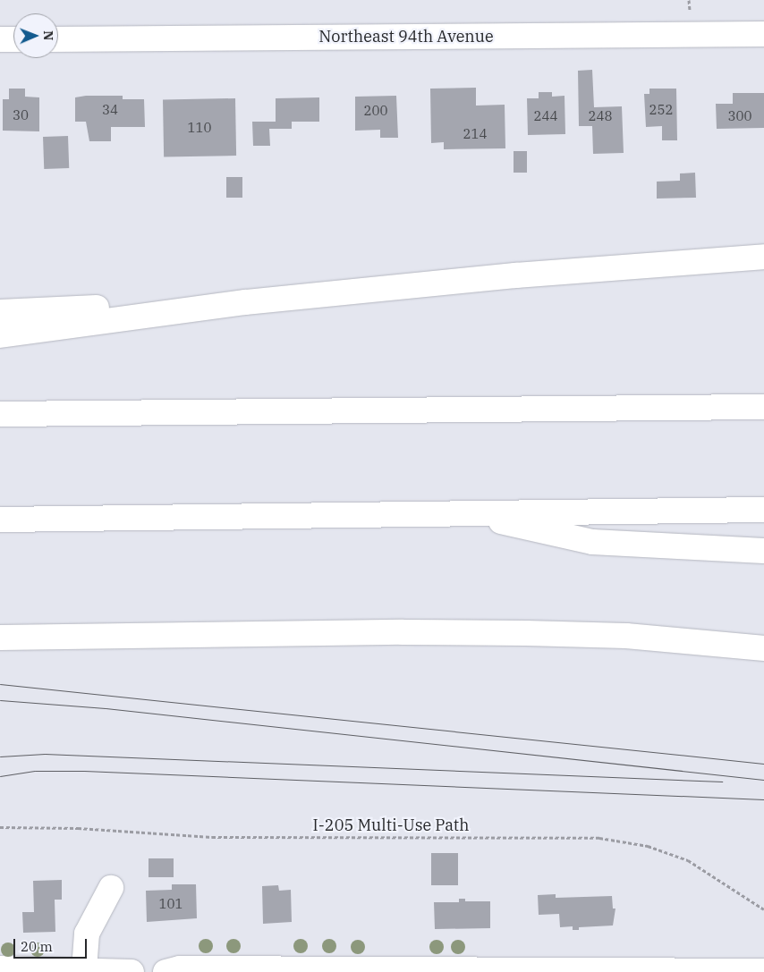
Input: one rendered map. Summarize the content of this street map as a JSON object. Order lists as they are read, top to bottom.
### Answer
{
  "streets": {
    "main road": ["Northeast 94th Avenue"],
    "path": ["I-205 Multi-Use Path"]
  },
  "house_numbers": [
    "34",
    "252",
    "200",
    "30",
    "244",
    "248",
    "300",
    "110",
    "214",
    "101"
  ],
  "scale_bar": "20 m",
  "north": "right"
}
